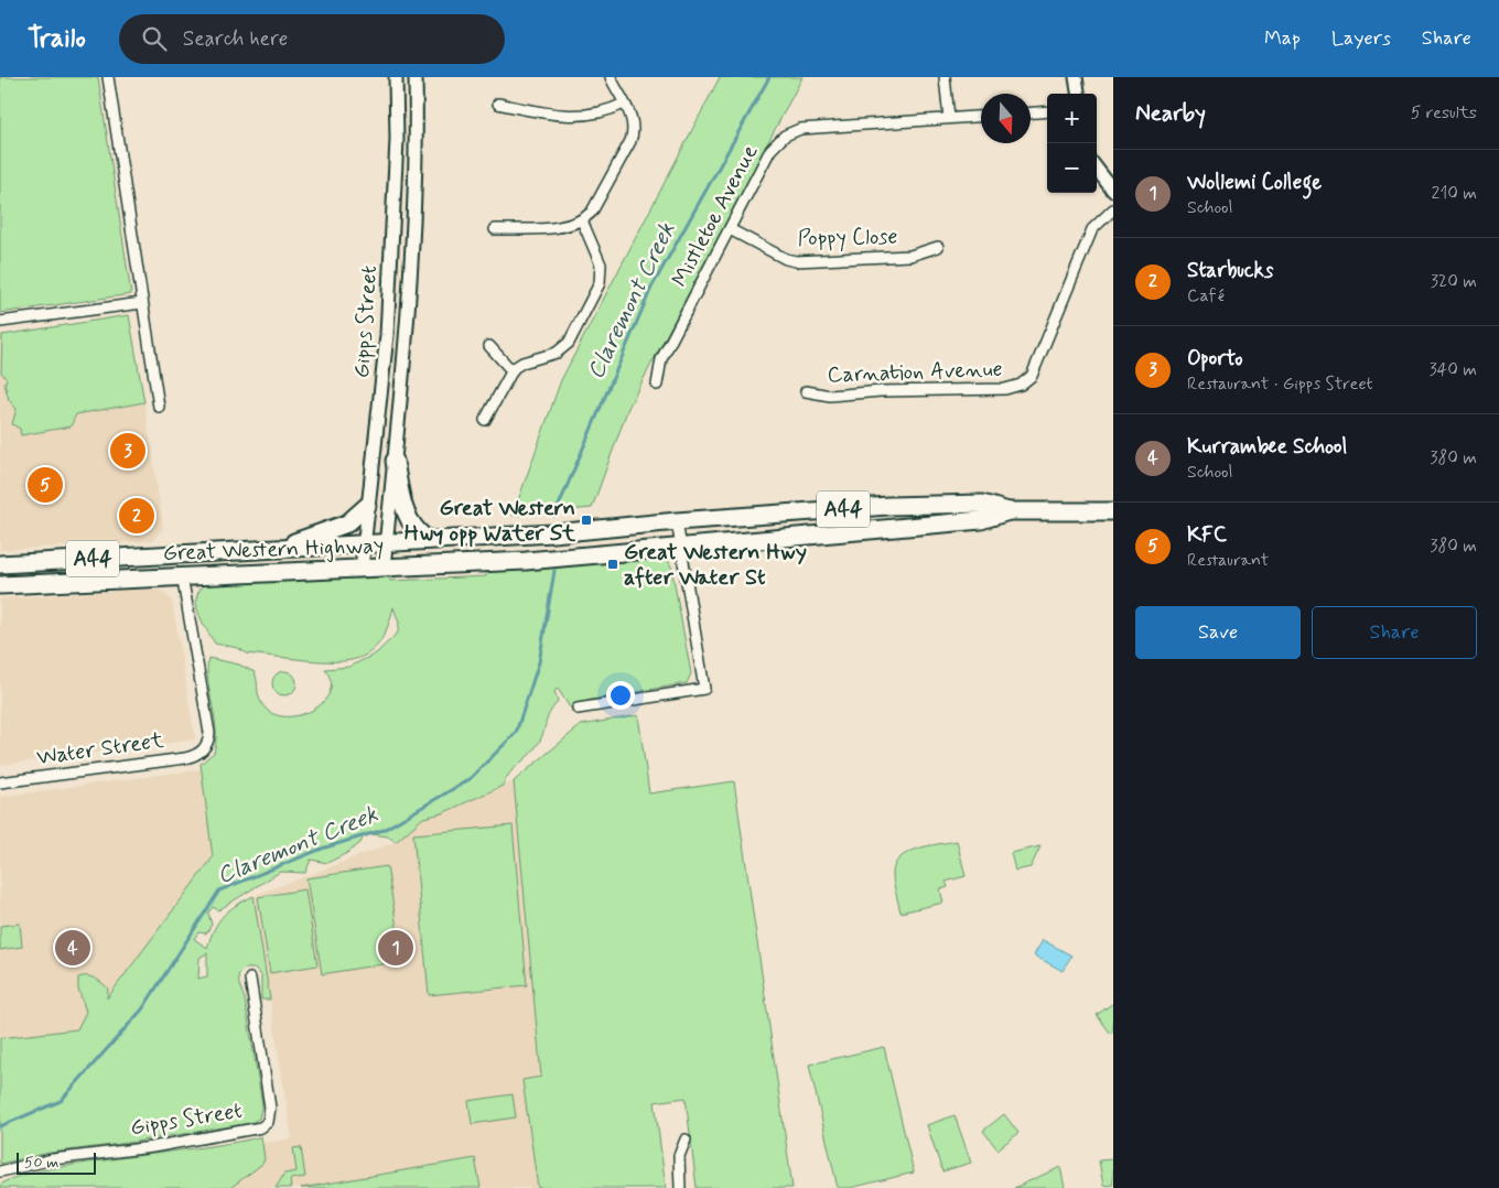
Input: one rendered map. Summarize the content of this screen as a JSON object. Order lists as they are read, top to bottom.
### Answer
{
  "streets": {
    "highway": ["A44", "Great Western Highway"],
    "main road": ["Gipps Street"],
    "street": [
      "Mistletoe Avenue",
      "Poppy Close",
      "Carnation Avenue",
      "Water Street"
    ]
  },
  "crossings": [
    ["Mistletoe Avenue", "Poppy Close"],
    ["Gipps Street", "Great Western Highway"],
    ["Great Western Highway", "Water Street"]
  ],
  "water": ["Claremont Creek"],
  "places": {
    "transit": ["Great Western Hwy opp Water St", "Great Western Hwy after Water St"]
  },
  "scale_bar": "50 m",
  "north": "bottom",
  "page": {
    "header": "Trailo",
    "search": "Search here",
    "nav": ["Map", "Layers", "Share"],
    "heading": ["Nearby", "5 results"],
    "map_buttons": ["+", "−"],
    "list": [
      {
        "mark": "1",
        "name": "Wollemi College",
        "note": "School",
        "value": "210 m"
      },
      {
        "mark": "2",
        "name": "Starbucks",
        "note": "Café",
        "value": "320 m"
      },
      {
        "mark": "3",
        "name": "Oporto",
        "note": "Restaurant · Gipps Street",
        "value": "340 m"
      },
      {
        "mark": "4",
        "name": "Kurrambee School",
        "note": "School",
        "value": "380 m"
      },
      {
        "mark": "5",
        "name": "KFC",
        "note": "Restaurant",
        "value": "380 m"
      }
    ],
    "pins": [
      "3",
      "5",
      "2",
      "1",
      "4"
    ],
    "buttons": ["Save", "Share"],
    "scale": "50 m"
  }
}
